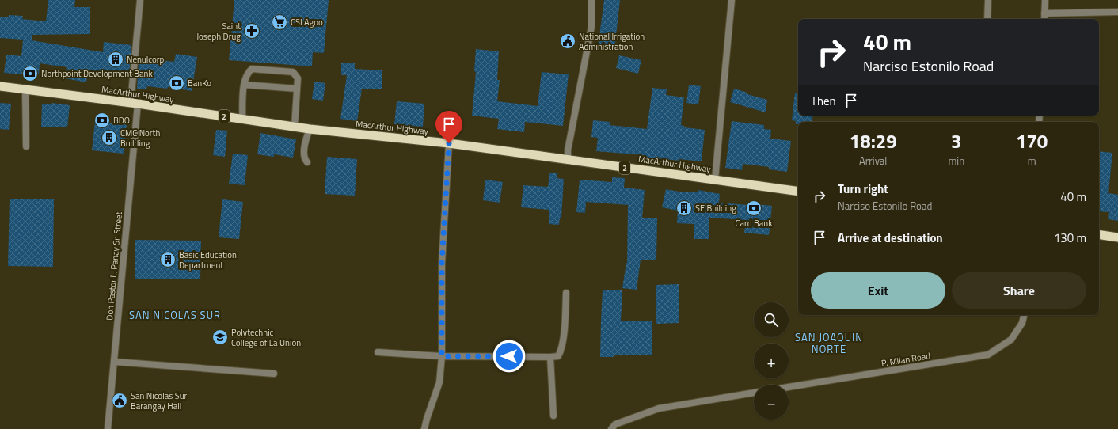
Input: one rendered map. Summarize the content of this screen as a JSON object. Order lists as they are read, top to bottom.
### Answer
{
  "streets": {
    "highway": ["MacArthur Highway", "2"],
    "street": ["Don Pastor L. Panay Sr. Street", "P. Milan Road"]
  },
  "crossings": [
    ["MacArthur Highway", "Don Pastor L. Panay Sr. Street"]
  ],
  "districts": ["SAN NICOLAS SUR", "SAN JOAQUIN NORTE"],
  "places": {
    "supermarket": ["CSI Agoo"],
    "pharmacy": ["Saint Joseph Drug"],
    "public building": ["National Irrigation Administration", "San Nicolas Sur Barangay Hall"],
    "building": [
      "Nenulcorp",
      "CMC North Building",
      "SE Building",
      "Basic Education Department"
    ],
    "bank": [
      "Northpoint Development Bank",
      "BanKo",
      "BDO",
      "Card Bank"
    ],
    "school or university": ["Polytechnic College of La Union"]
  },
  "page": {
    "turn": ["40 m", "Narciso Estonilo Road"],
    "then": "Then",
    "eta": [
      "18:29",
      "Arrival",
      "3",
      "min",
      "170",
      "m"
    ],
    "list": [
      {
        "name": "Turn right",
        "note": "Narciso Estonilo Road",
        "value": "40 m"
      },
      {
        "name": "Arrive at destination",
        "value": "130 m"
      }
    ],
    "buttons": ["Exit", "Share"],
    "map_buttons": ["+", "−"]
  }
}
